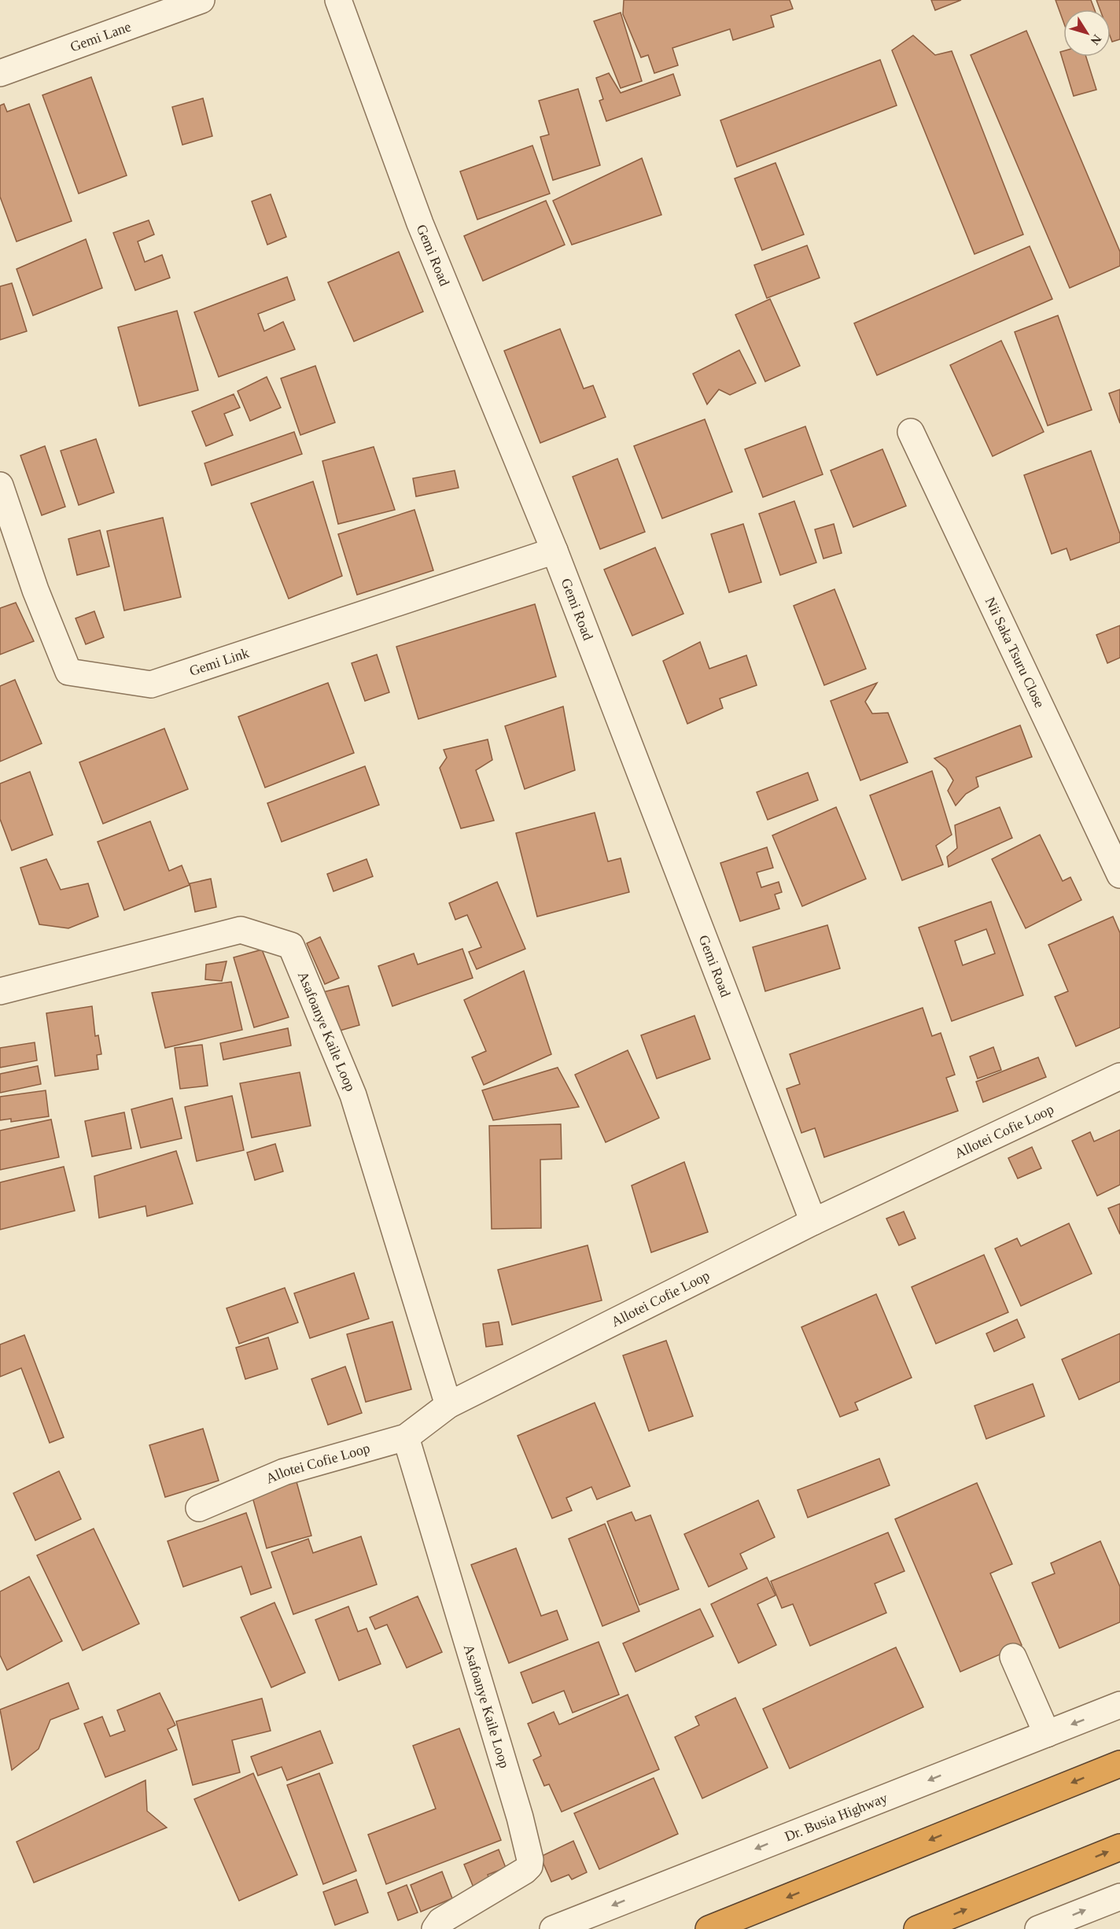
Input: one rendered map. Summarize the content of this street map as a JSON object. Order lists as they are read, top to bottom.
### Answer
{
  "streets": {
    "street": [
      "Gemi Lane",
      "Gemi Road",
      "Nii Saka Tsuru Close",
      "Gemi Link",
      "Asafoanye Kaile Loop",
      "Allotei Cofie Loop",
      "Dr. Busia Highway"
    ]
  },
  "crossings": [
    ["Gemi Road", "Gemi Link"],
    ["Gemi Road", "Allotei Cofie Loop"],
    ["Asafoanye Kaile Loop", "Allotei Cofie Loop"]
  ],
  "one_way": ["Dr. Busia Highway"],
  "north": "bottom right"
}
